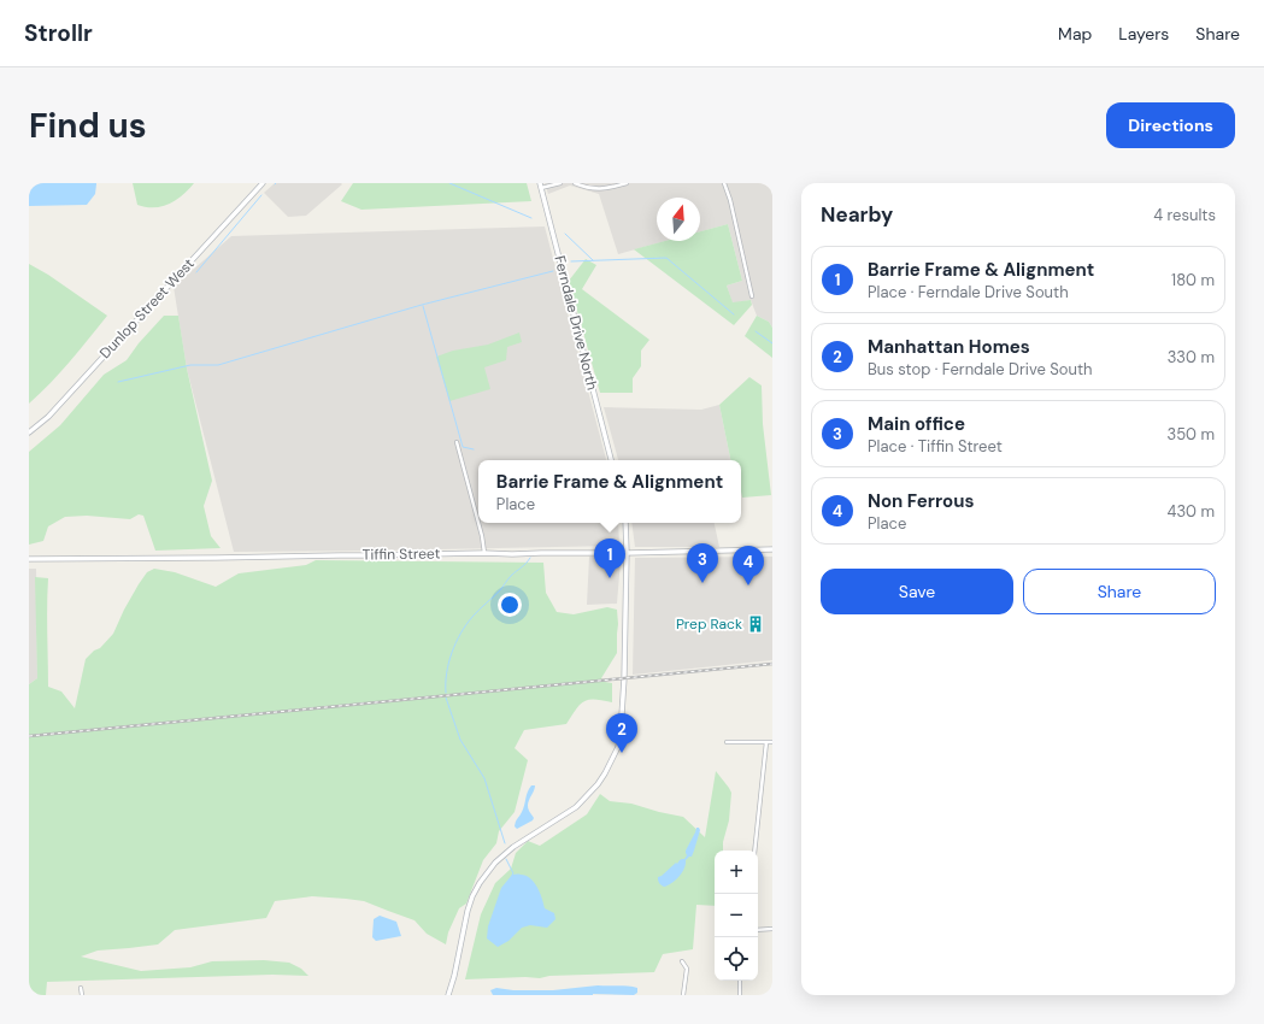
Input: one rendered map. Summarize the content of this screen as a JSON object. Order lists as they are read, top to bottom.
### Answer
{
  "streets": {
    "main road": ["Dunlop Street West", "Ferndale Drive North", "Tiffin Street"]
  },
  "places": {
    "building": ["Prep Rack"]
  },
  "north": "top",
  "page": {
    "header": "Strollr",
    "nav": ["Map", "Layers", "Share"],
    "buttons": [
      "Directions",
      ["Save", "Share"]
    ],
    "title": "Find us",
    "heading": ["Nearby", "4 results"],
    "list": [
      {
        "mark": "1",
        "name": "Barrie Frame & Alignment",
        "note": "Place · Ferndale Drive South",
        "value": "180 m"
      },
      {
        "mark": "2",
        "name": "Manhattan Homes",
        "note": "Bus stop · Ferndale Drive South",
        "value": "330 m"
      },
      {
        "mark": "3",
        "name": "Main office",
        "note": "Place · Tiffin Street",
        "value": "350 m"
      },
      {
        "mark": "4",
        "name": "Non Ferrous",
        "note": "Place",
        "value": "430 m"
      }
    ],
    "popup": ["Barrie Frame & Alignment", "Place"],
    "pins": [
      "1",
      "3",
      "4",
      "2"
    ],
    "map_buttons": ["+", "−"]
  }
}
